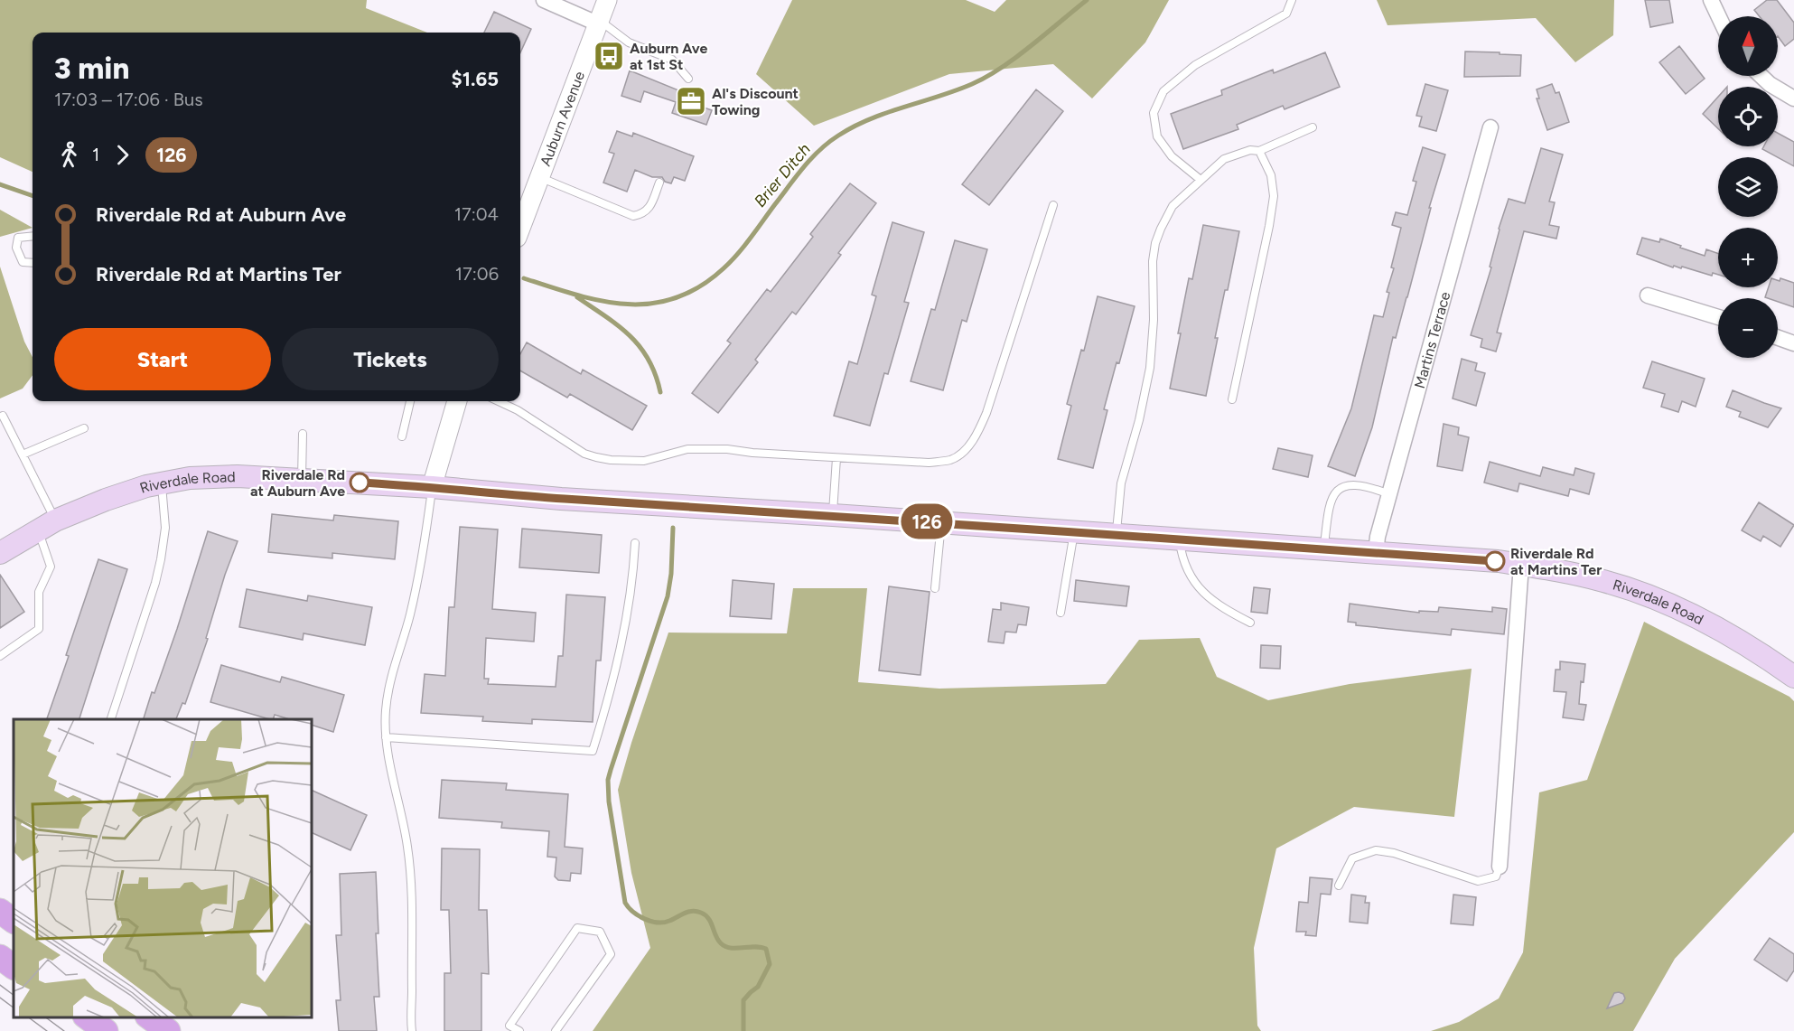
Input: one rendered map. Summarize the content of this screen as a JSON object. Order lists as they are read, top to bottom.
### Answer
{
  "streets": {
    "main road": ["Riverdale Road"],
    "street": ["Auburn Avenue", "Martins Terrace"]
  },
  "crossings": [
    ["Martins Terrace", "Riverdale Road"]
  ],
  "water": ["Brier Ditch"],
  "places": {
    "bus stop": ["Auburn Ave at 1st St"],
    "office": ["Al's Discount Towing"],
    "other": ["Riverdale Rd at Auburn Ave", "Riverdale Rd at Martins Ter"]
  },
  "lines": ["bus line 126"],
  "north": "top",
  "page": {
    "on_map": "126",
    "map_buttons": ["+", "−"],
    "heading": ["3 min", "17:03 – 17:06 · Bus", "$1.65"],
    "legs": ["1", "126"],
    "list": [
      {
        "name": "Riverdale Rd at Auburn Ave",
        "value": "17:04"
      },
      {
        "name": "Riverdale Rd at Martins Ter",
        "value": "17:06"
      }
    ],
    "buttons": ["Start", "Tickets"]
  }
}
